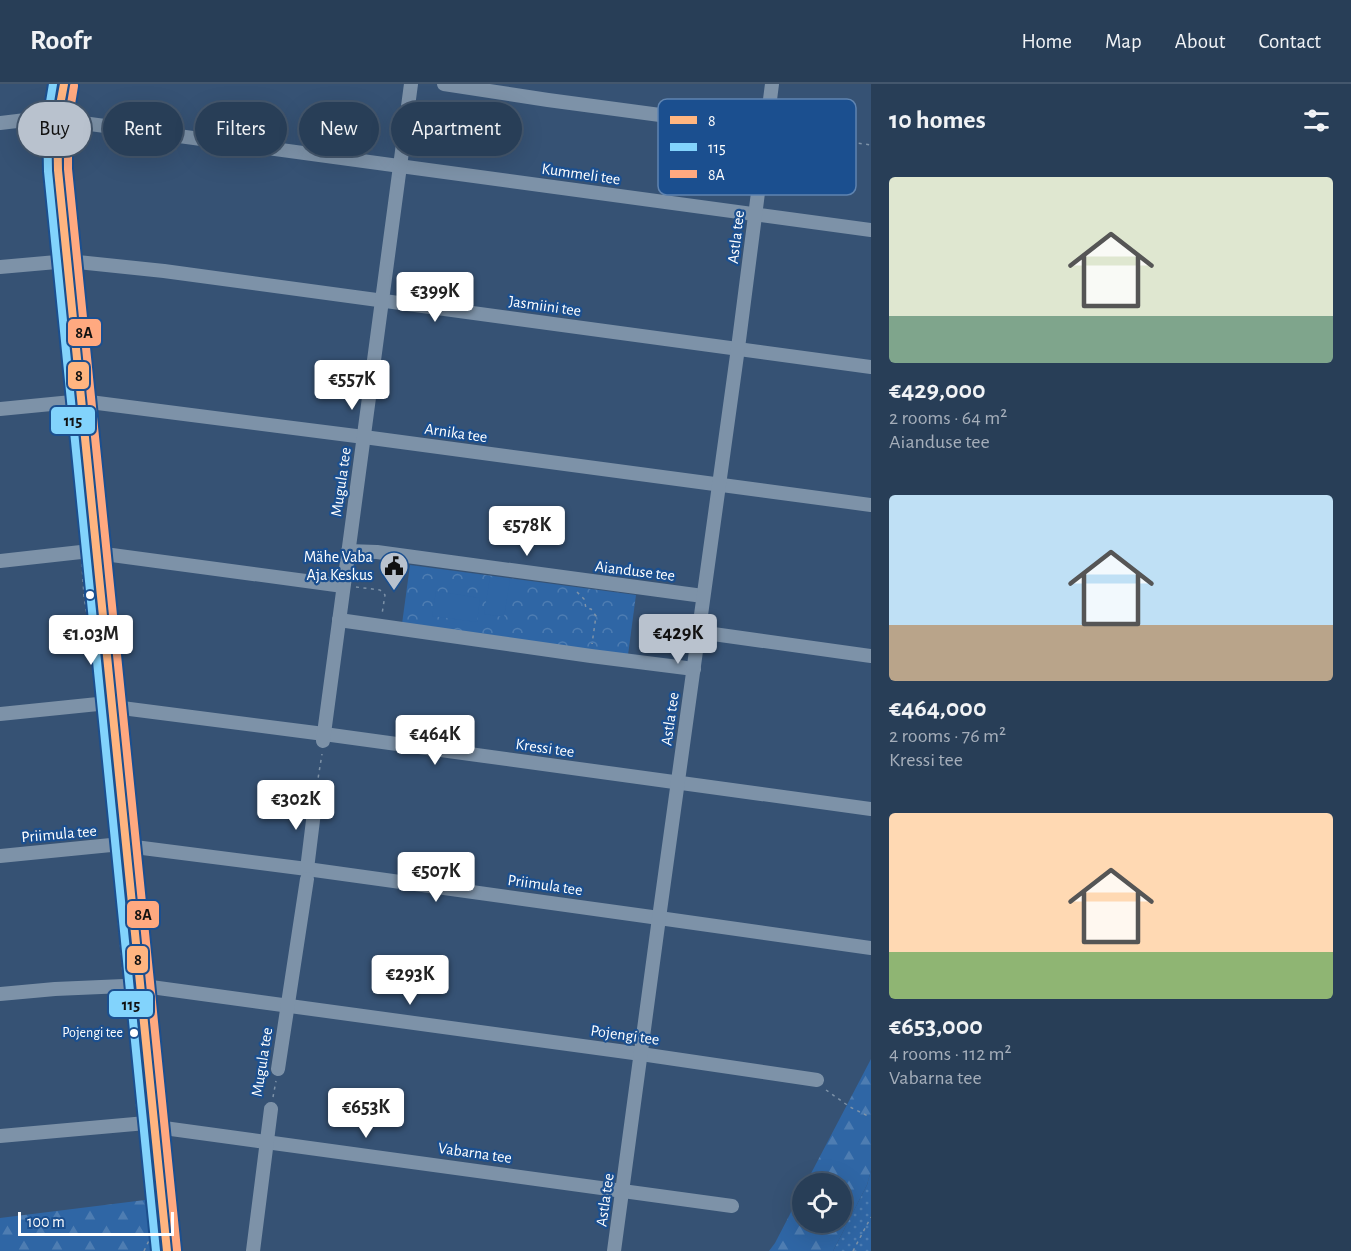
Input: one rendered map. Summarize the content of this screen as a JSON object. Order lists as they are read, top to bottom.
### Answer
{
  "streets": {
    "street": [
      "Kummeli tee",
      "Astla tee",
      "Jasmiini tee",
      "Arnika tee",
      "Mugula tee",
      "Aianduse tee",
      "Kressi tee",
      "Priimula tee",
      "Pojengi tee",
      "Vabarna tee"
    ]
  },
  "crossings": [
    ["Kummeli tee", "Astla tee"],
    ["Kummeli tee", "Mugula tee"],
    ["Astla tee", "Jasmiini tee"],
    ["Astla tee", "Arnika tee"],
    ["Astla tee", "Aianduse tee"],
    ["Astla tee", "Kressi tee"],
    ["Astla tee", "Priimula tee"],
    ["Astla tee", "Pojengi tee"],
    ["Astla tee", "Vabarna tee"],
    ["Jasmiini tee", "Mugula tee"],
    ["Arnika tee", "Mugula tee"],
    ["Mugula tee", "Aianduse tee"],
    ["Mugula tee", "Kressi tee"],
    ["Mugula tee", "Priimula tee"],
    ["Mugula tee", "Pojengi tee"],
    ["Mugula tee", "Vabarna tee"]
  ],
  "places": {
    "public building": ["Mähe Vaba Aja Keskus"],
    "other": ["Pojengi tee"]
  },
  "lines": ["transit line 8", "transit line 115", "transit line 8A"],
  "legend": ["8", "115", "8A"],
  "scale_bar": "100 m",
  "page": {
    "header": "Roofr",
    "nav": [
      "Home",
      "Map",
      "About",
      "Contact"
    ],
    "heading": "10 homes",
    "chip": [
      "Buy",
      "Rent",
      "Filters",
      "New",
      "Apartment"
    ],
    "list": [
      {
        "name": "€429,000",
        "note": "2 rooms · 64 m² · Aianduse tee"
      },
      {
        "name": "€464,000",
        "note": "2 rooms · 76 m² · Kressi tee"
      },
      {
        "name": "€653,000",
        "note": "4 rooms · 112 m² · Vabarna tee"
      }
    ],
    "price": [
      "€399K",
      "€557K",
      "€578K",
      "€429K",
      "€1.03M",
      "€464K",
      "€302K",
      "€507K",
      "€293K",
      "€653K"
    ],
    "scale": "100 m"
  }
}
